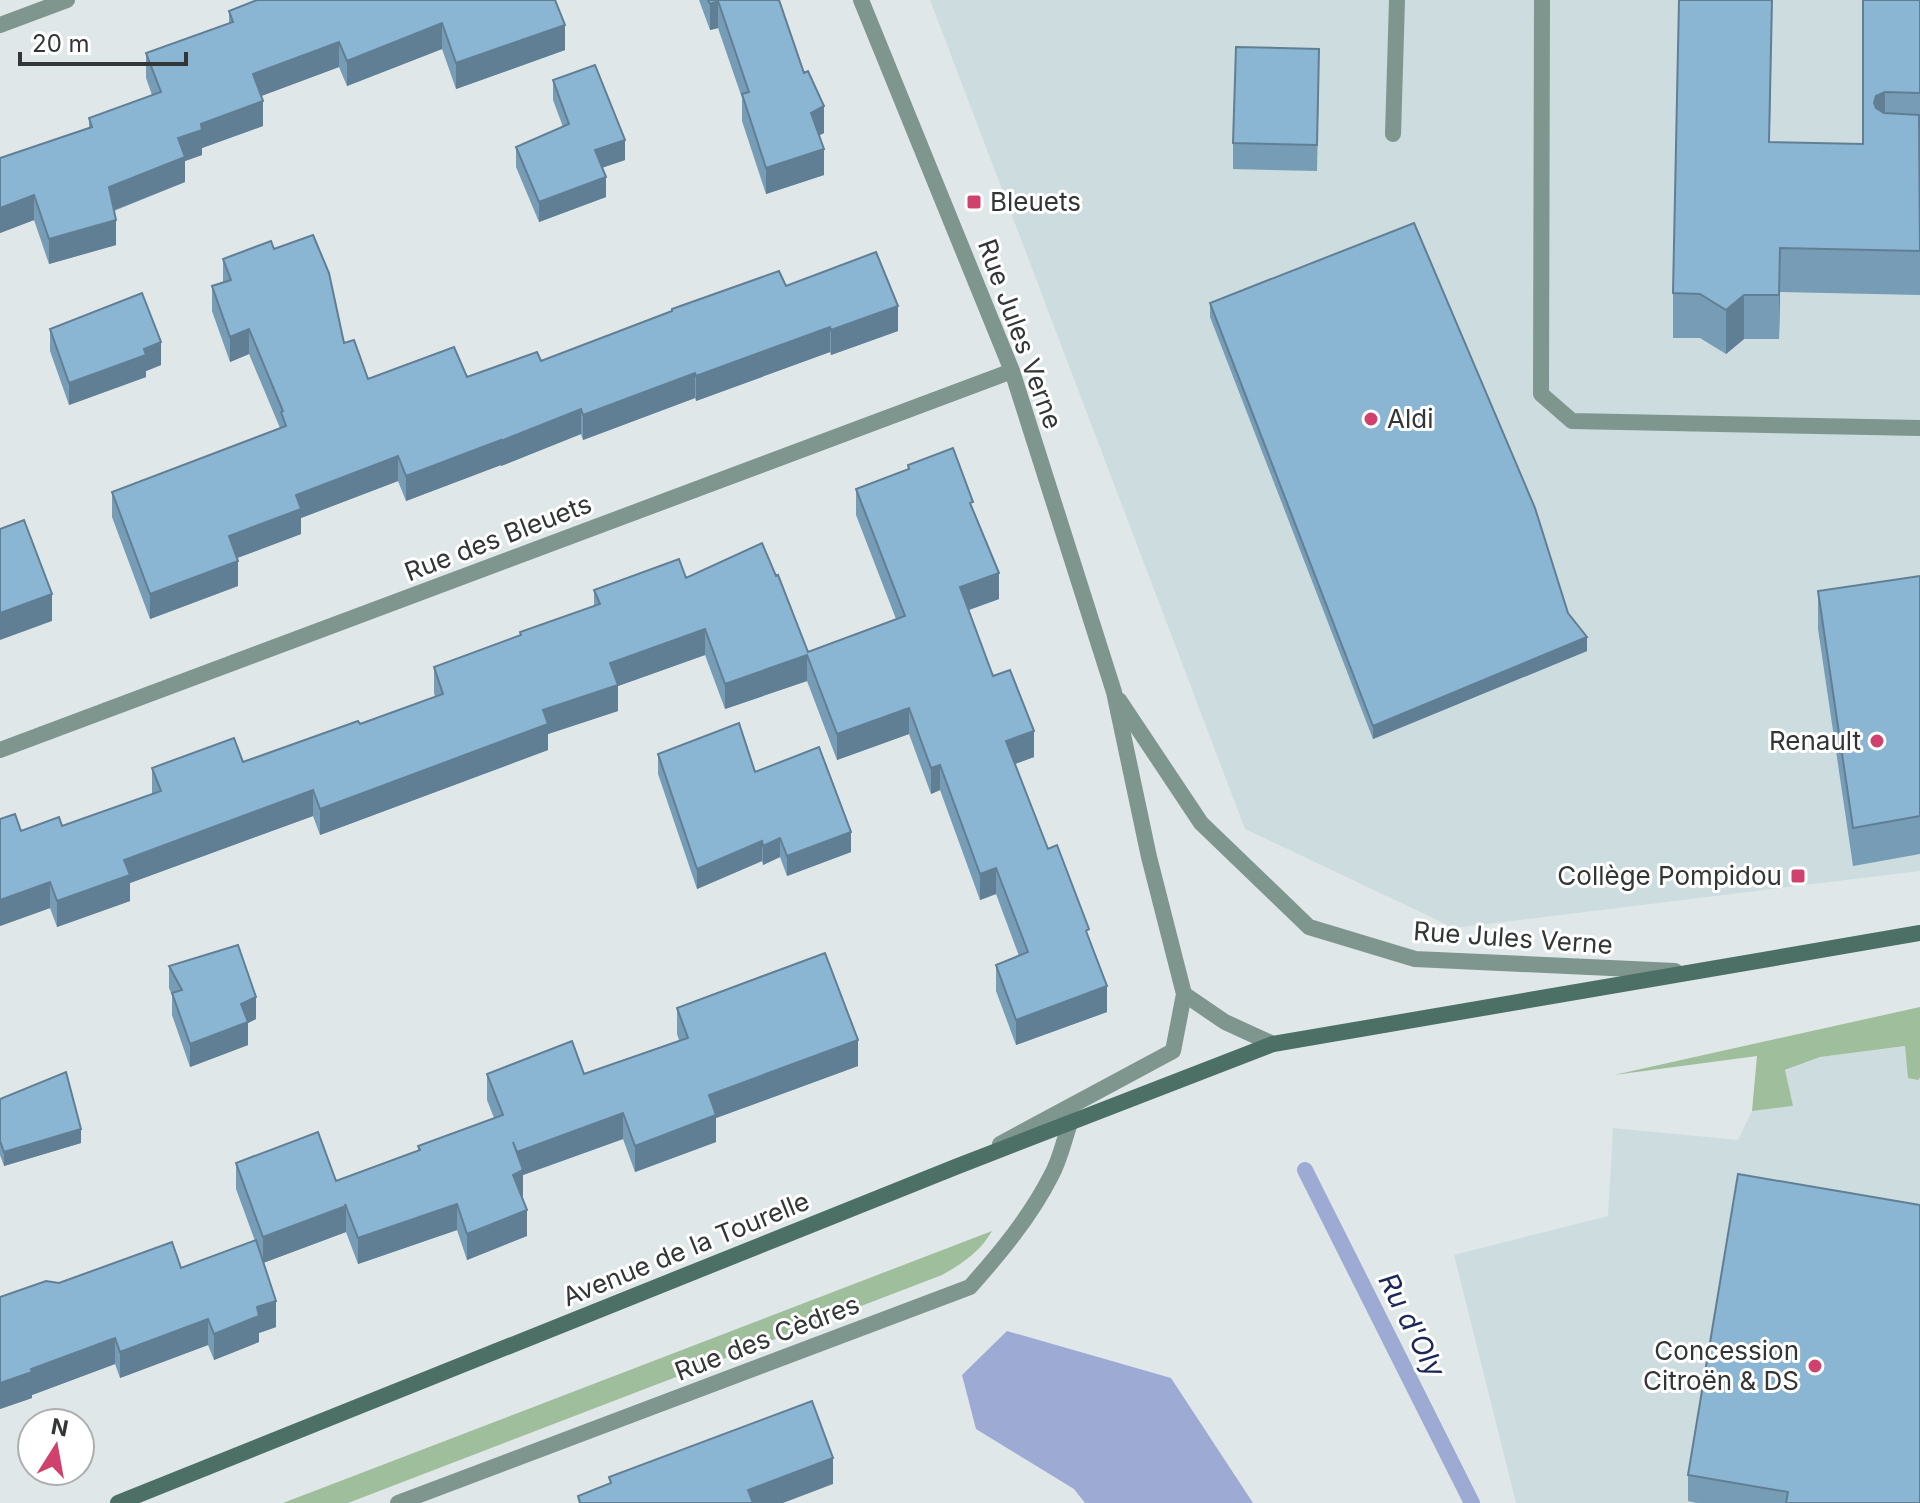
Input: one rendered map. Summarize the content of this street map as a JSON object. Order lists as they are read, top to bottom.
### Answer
{
  "streets": {
    "main road": ["Avenue de la Tourelle"],
    "street": ["Rue Jules Verne", "Rue des Bleuets", "Rue des Cèdres"]
  },
  "crossings": [
    ["Rue Jules Verne", "Rue des Bleuets"],
    ["Rue Jules Verne", "Avenue de la Tourelle"],
    ["Avenue de la Tourelle", "Rue des Cèdres"]
  ],
  "water": ["Ru d'Oly"],
  "places": {
    "transit": ["Bleuets", "Collège Pompidou"],
    "other": ["Aldi", "Renault", "Concession Citroën & DS"]
  },
  "scale_bar": "20 m",
  "north": "top"
}
